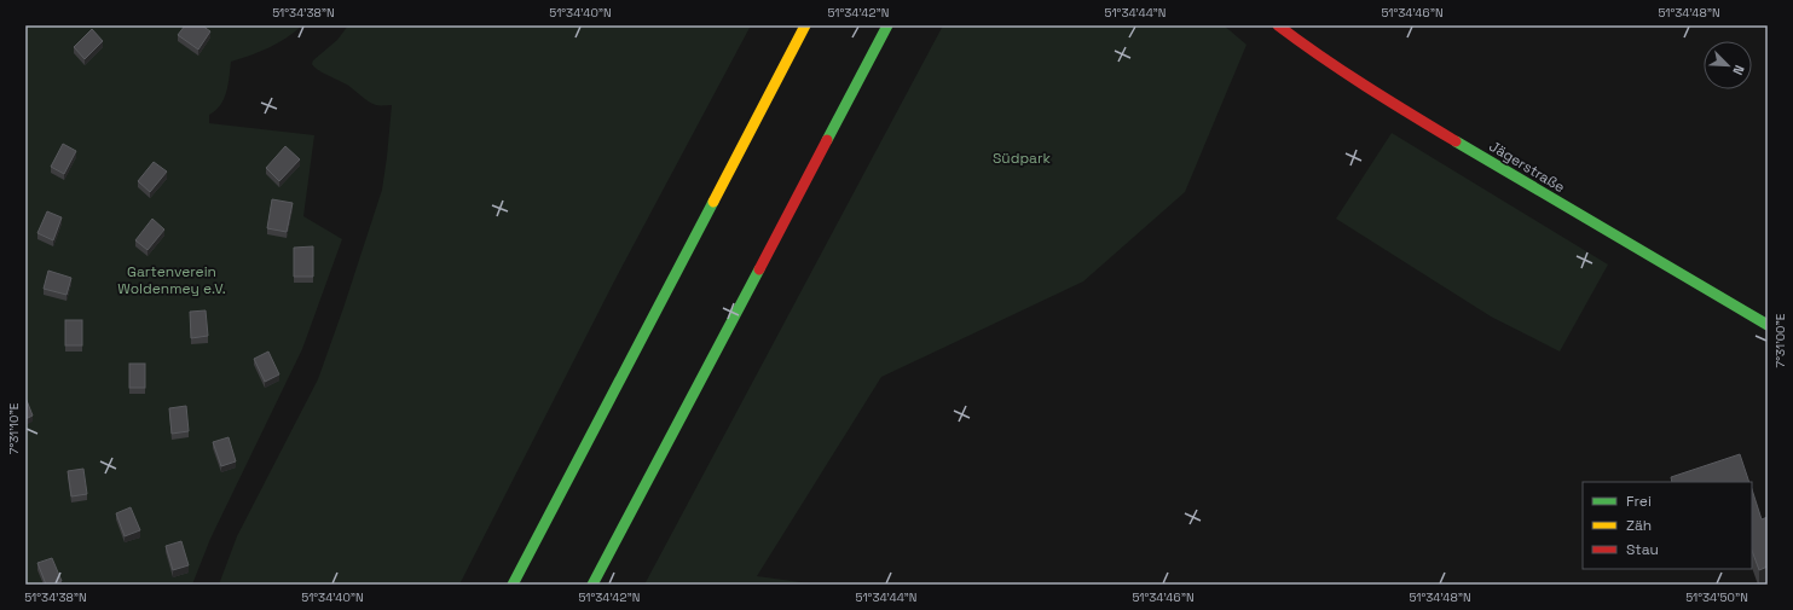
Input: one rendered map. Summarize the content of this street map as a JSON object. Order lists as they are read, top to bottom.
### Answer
{
  "streets": {
    "main road": ["Jägerstraße"]
  },
  "parks": ["Südpark", "Gartenverein Woldenmey e.V."],
  "legend": ["Frei", "Zäh", "Stau"],
  "north": "bottom right",
  "coordinates": [
    "51°34'38\"N",
    "51°34'40\"N",
    "51°34'42\"N",
    "51°34'44\"N",
    "51°34'46\"N",
    "51°34'48\"N",
    "7°31'00\"E",
    "7°31'10\"E",
    "51°34'50\"N"
  ]
}
